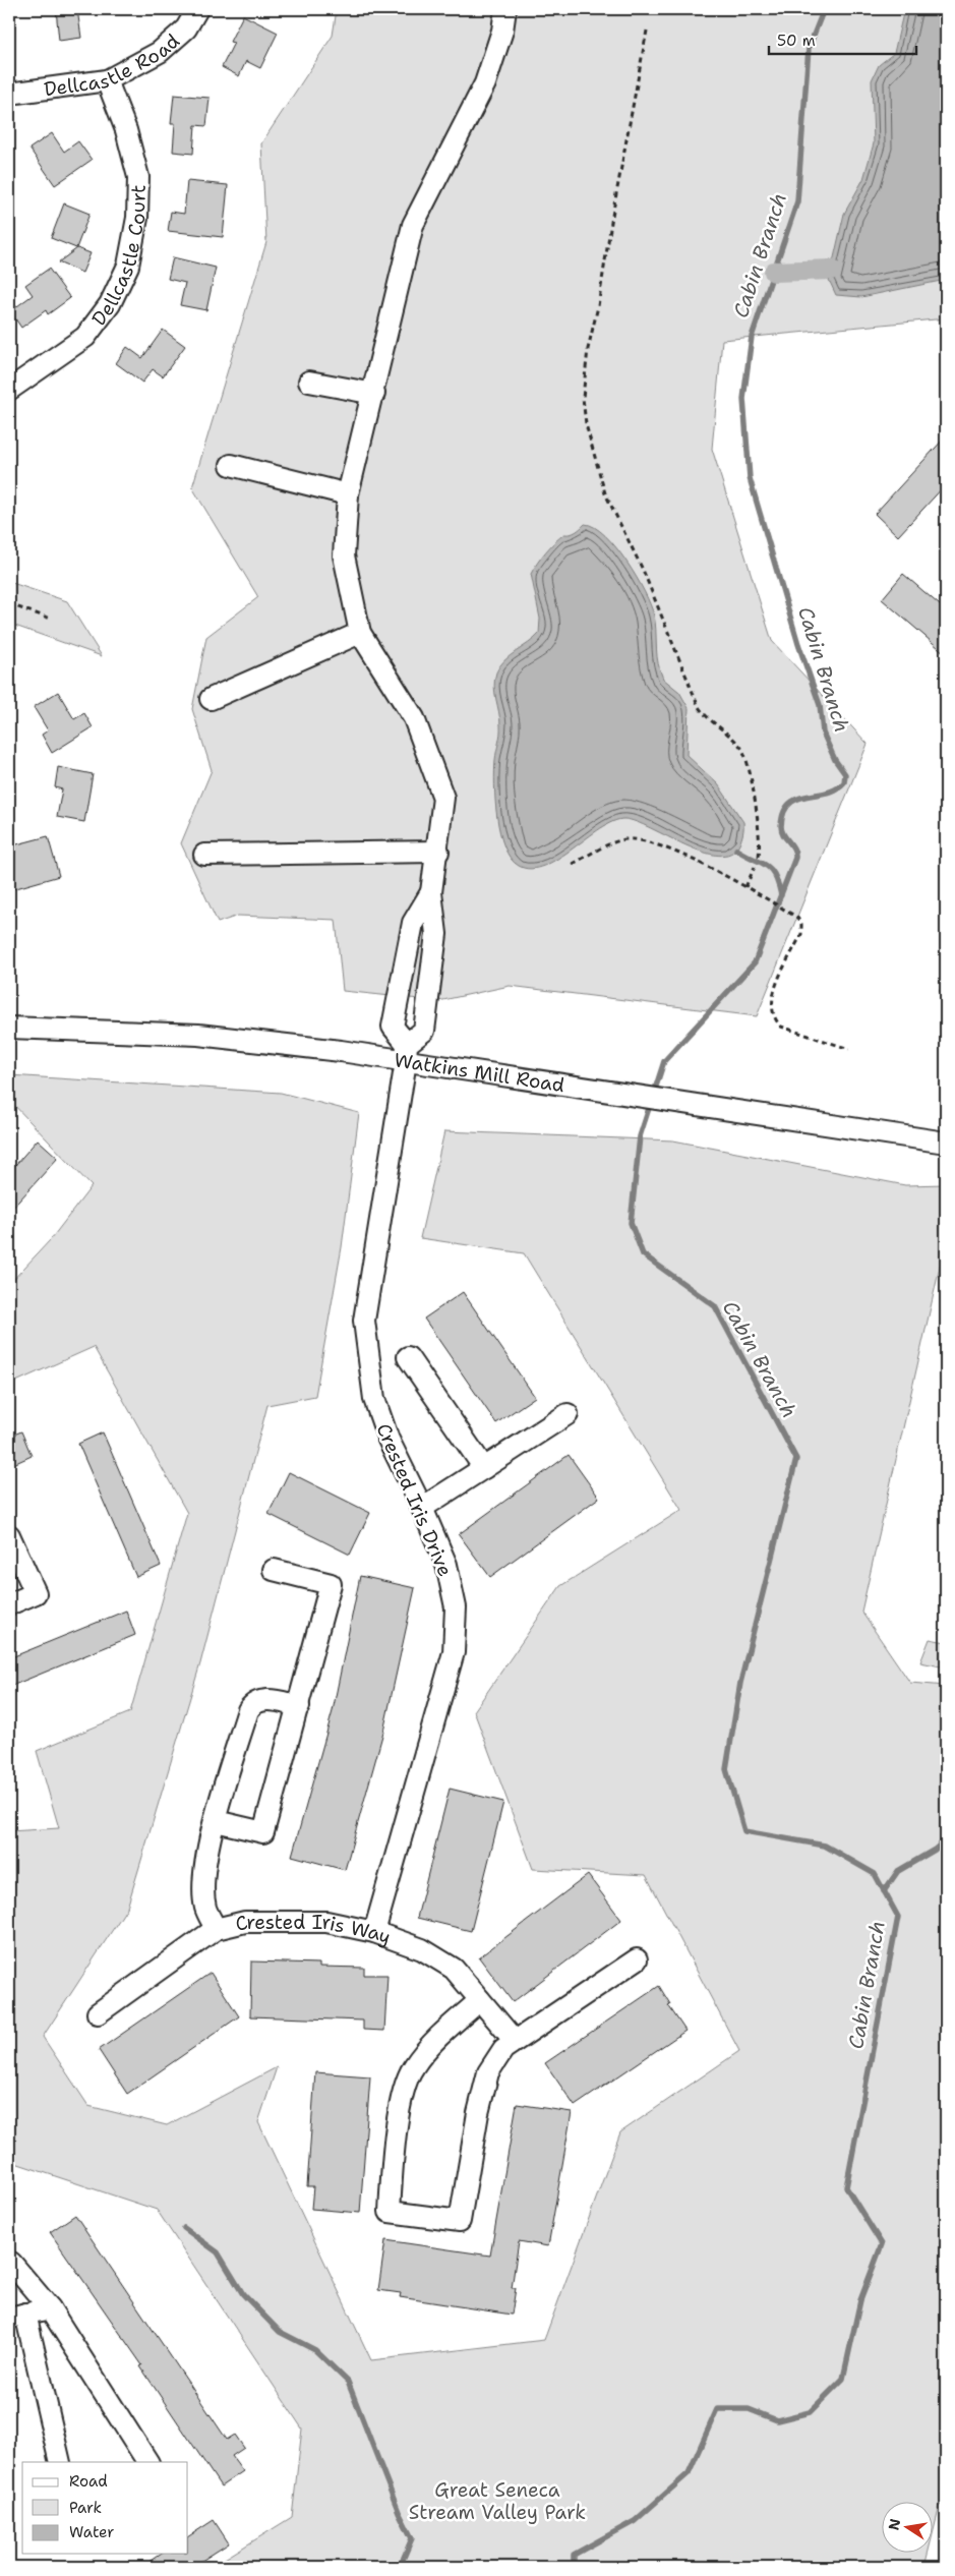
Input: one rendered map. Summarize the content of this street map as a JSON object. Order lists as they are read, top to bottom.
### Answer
{
  "streets": {
    "street": [
      "Dellcastle Road",
      "Dellcastle Court",
      "Watkins Mill Road",
      "Crested Iris Drive",
      "Crested Iris Way"
    ]
  },
  "crossings": [
    ["Dellcastle Road", "Dellcastle Court"],
    ["Watkins Mill Road", "Crested Iris Drive"],
    ["Crested Iris Drive", "Crested Iris Way"]
  ],
  "water": ["Cabin Branch"],
  "parks": ["Great Seneca Stream Valley Park"],
  "legend": ["Road", "Park", "Water"],
  "scale_bar": "50 m",
  "north": "left"
}
